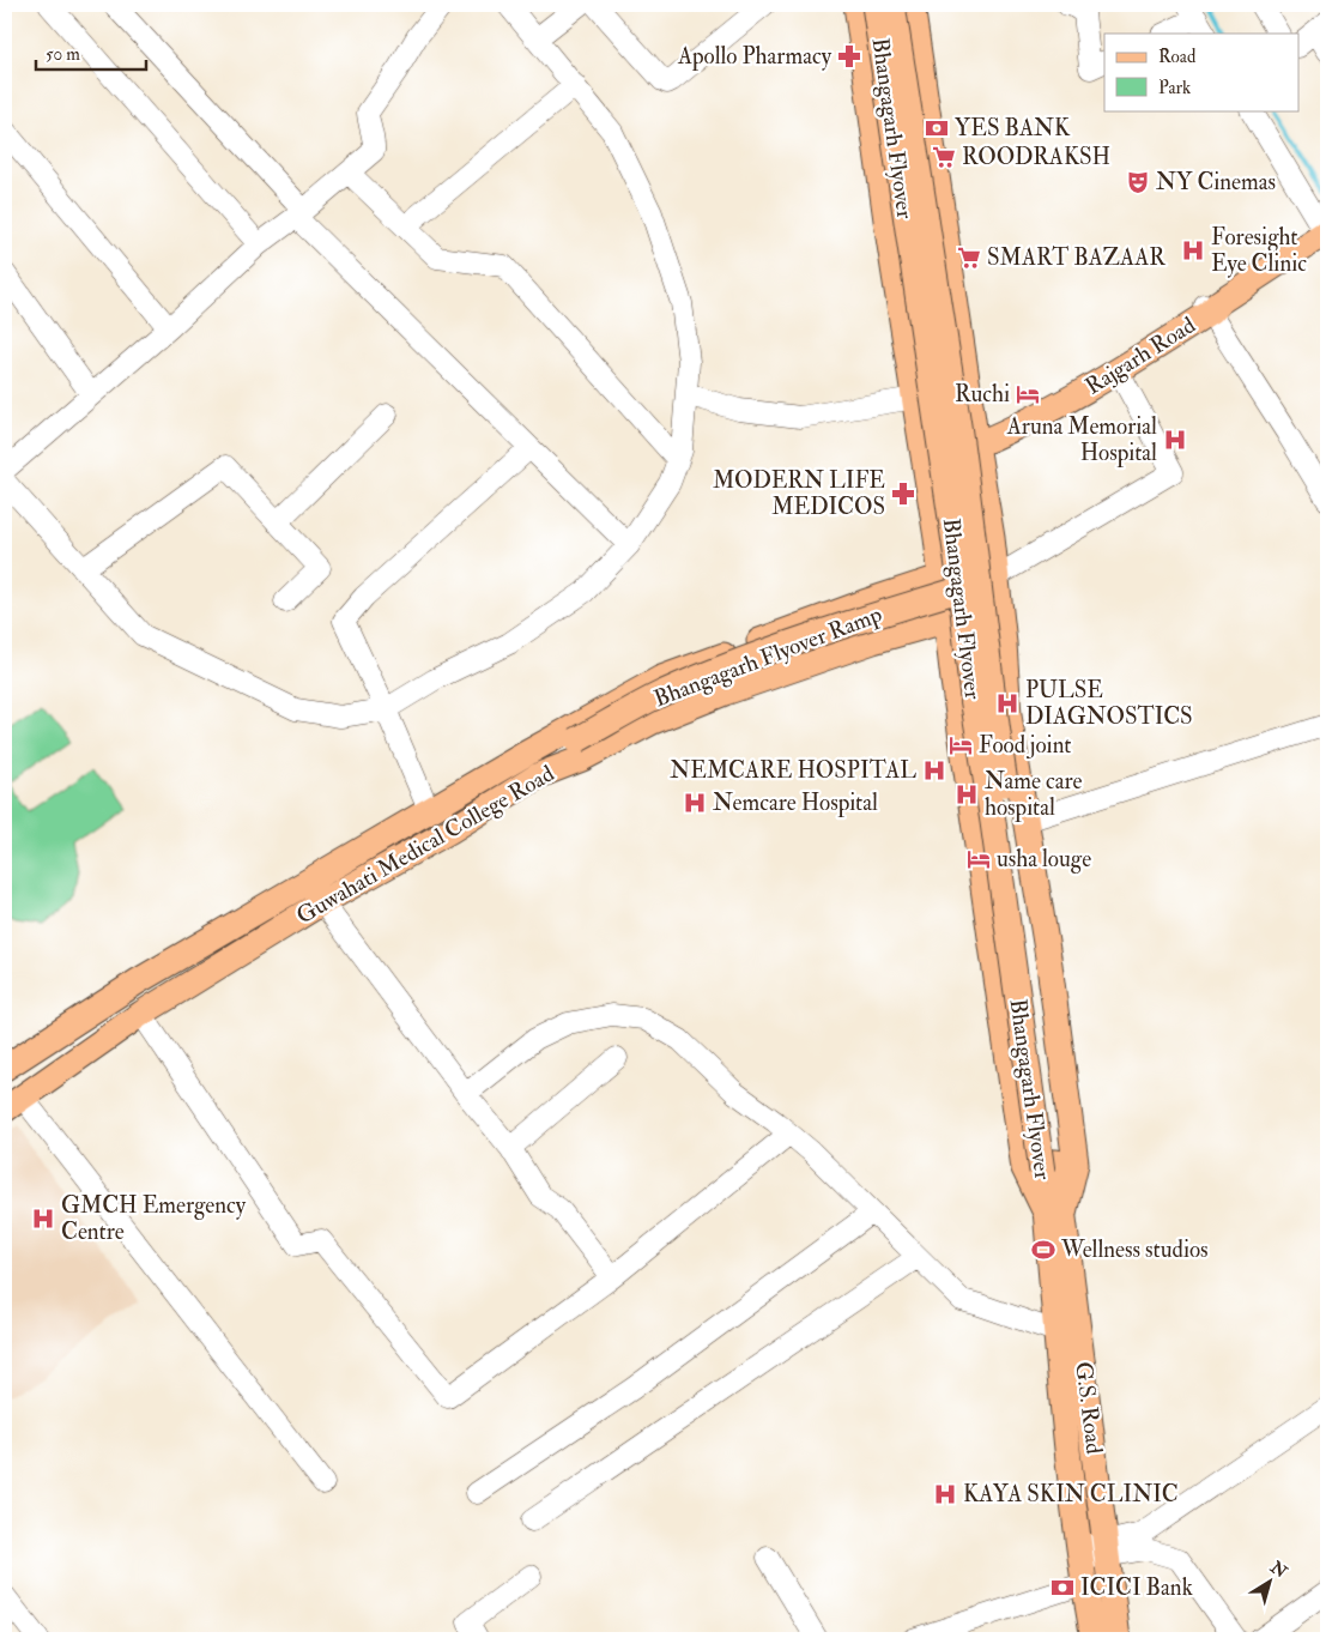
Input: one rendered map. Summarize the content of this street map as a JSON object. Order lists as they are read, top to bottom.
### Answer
{
  "streets": {
    "main road": [
      "Bhangagarh Flyover",
      "Rajgarh Road",
      "Bhangagarh Flyover Ramp",
      "Guwahati Medical College Road",
      "G.S. Road"
    ]
  },
  "crossings": [
    ["Bhangagarh Flyover", "Bhangagarh Flyover Ramp"],
    ["Bhangagarh Flyover", "Guwahati Medical College Road"],
    ["Bhangagarh Flyover", "G.S. Road"],
    ["Bhangagarh Flyover Ramp", "Guwahati Medical College Road"]
  ],
  "places": {
    "pharmacy": ["Apollo Pharmacy", "MODERN LIFE MEDICOS"],
    "bank": ["YES BANK", "ICICI Bank"],
    "supermarket": ["ROODRAKSH", "SMART BAZAAR"],
    "theatre": ["NY Cinemas"],
    "hospital": [
      "Foresight Eye Clinic",
      "Aruna Memorial Hospital",
      "PULSE DIAGNOSTICS",
      "NEMCARE HOSPITAL",
      "Name care hospital",
      "Nemcare Hospital",
      "GMCH Emergency Centre",
      "KAYA SKIN CLINIC"
    ],
    "hotel": ["Ruchi", "Food joint", "usha louge"],
    "sports": ["Wellness studios"]
  },
  "legend": ["Road", "Park"],
  "scale_bar": "50 m",
  "north": "top right"
}
